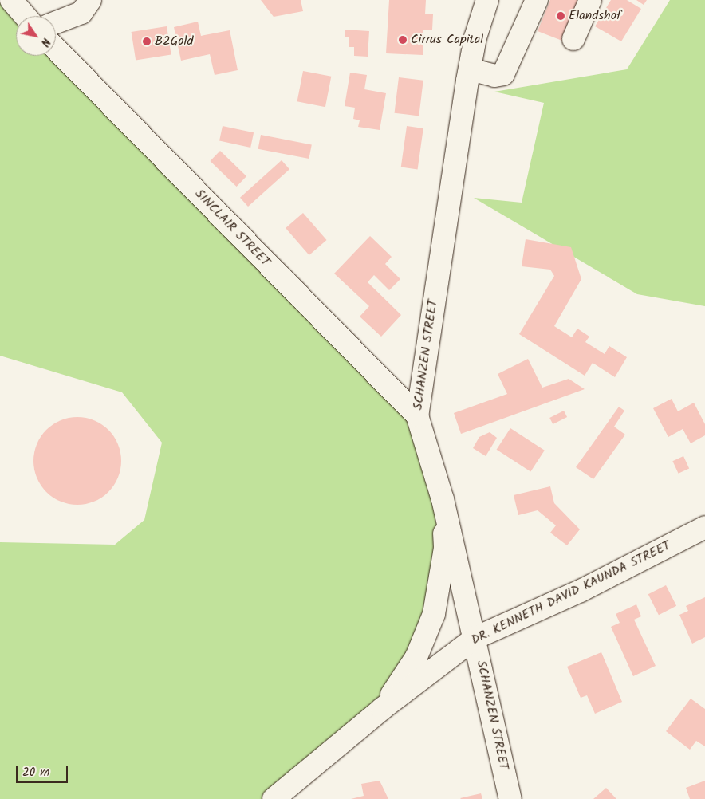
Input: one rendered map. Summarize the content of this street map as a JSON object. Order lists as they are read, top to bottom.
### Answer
{
  "streets": {
    "street": ["SINCLAIR STREET", "SCHANZEN STREET", "DR. KENNETH DAVID KAUNDA STREET"]
  },
  "crossings": [
    ["SINCLAIR STREET", "SCHANZEN STREET"],
    ["SCHANZEN STREET", "DR. KENNETH DAVID KAUNDA STREET"]
  ],
  "places": ["Elandshof", "Cirrus Capital", "B2Gold"],
  "scale_bar": "20 m",
  "north": "bottom right"
}
